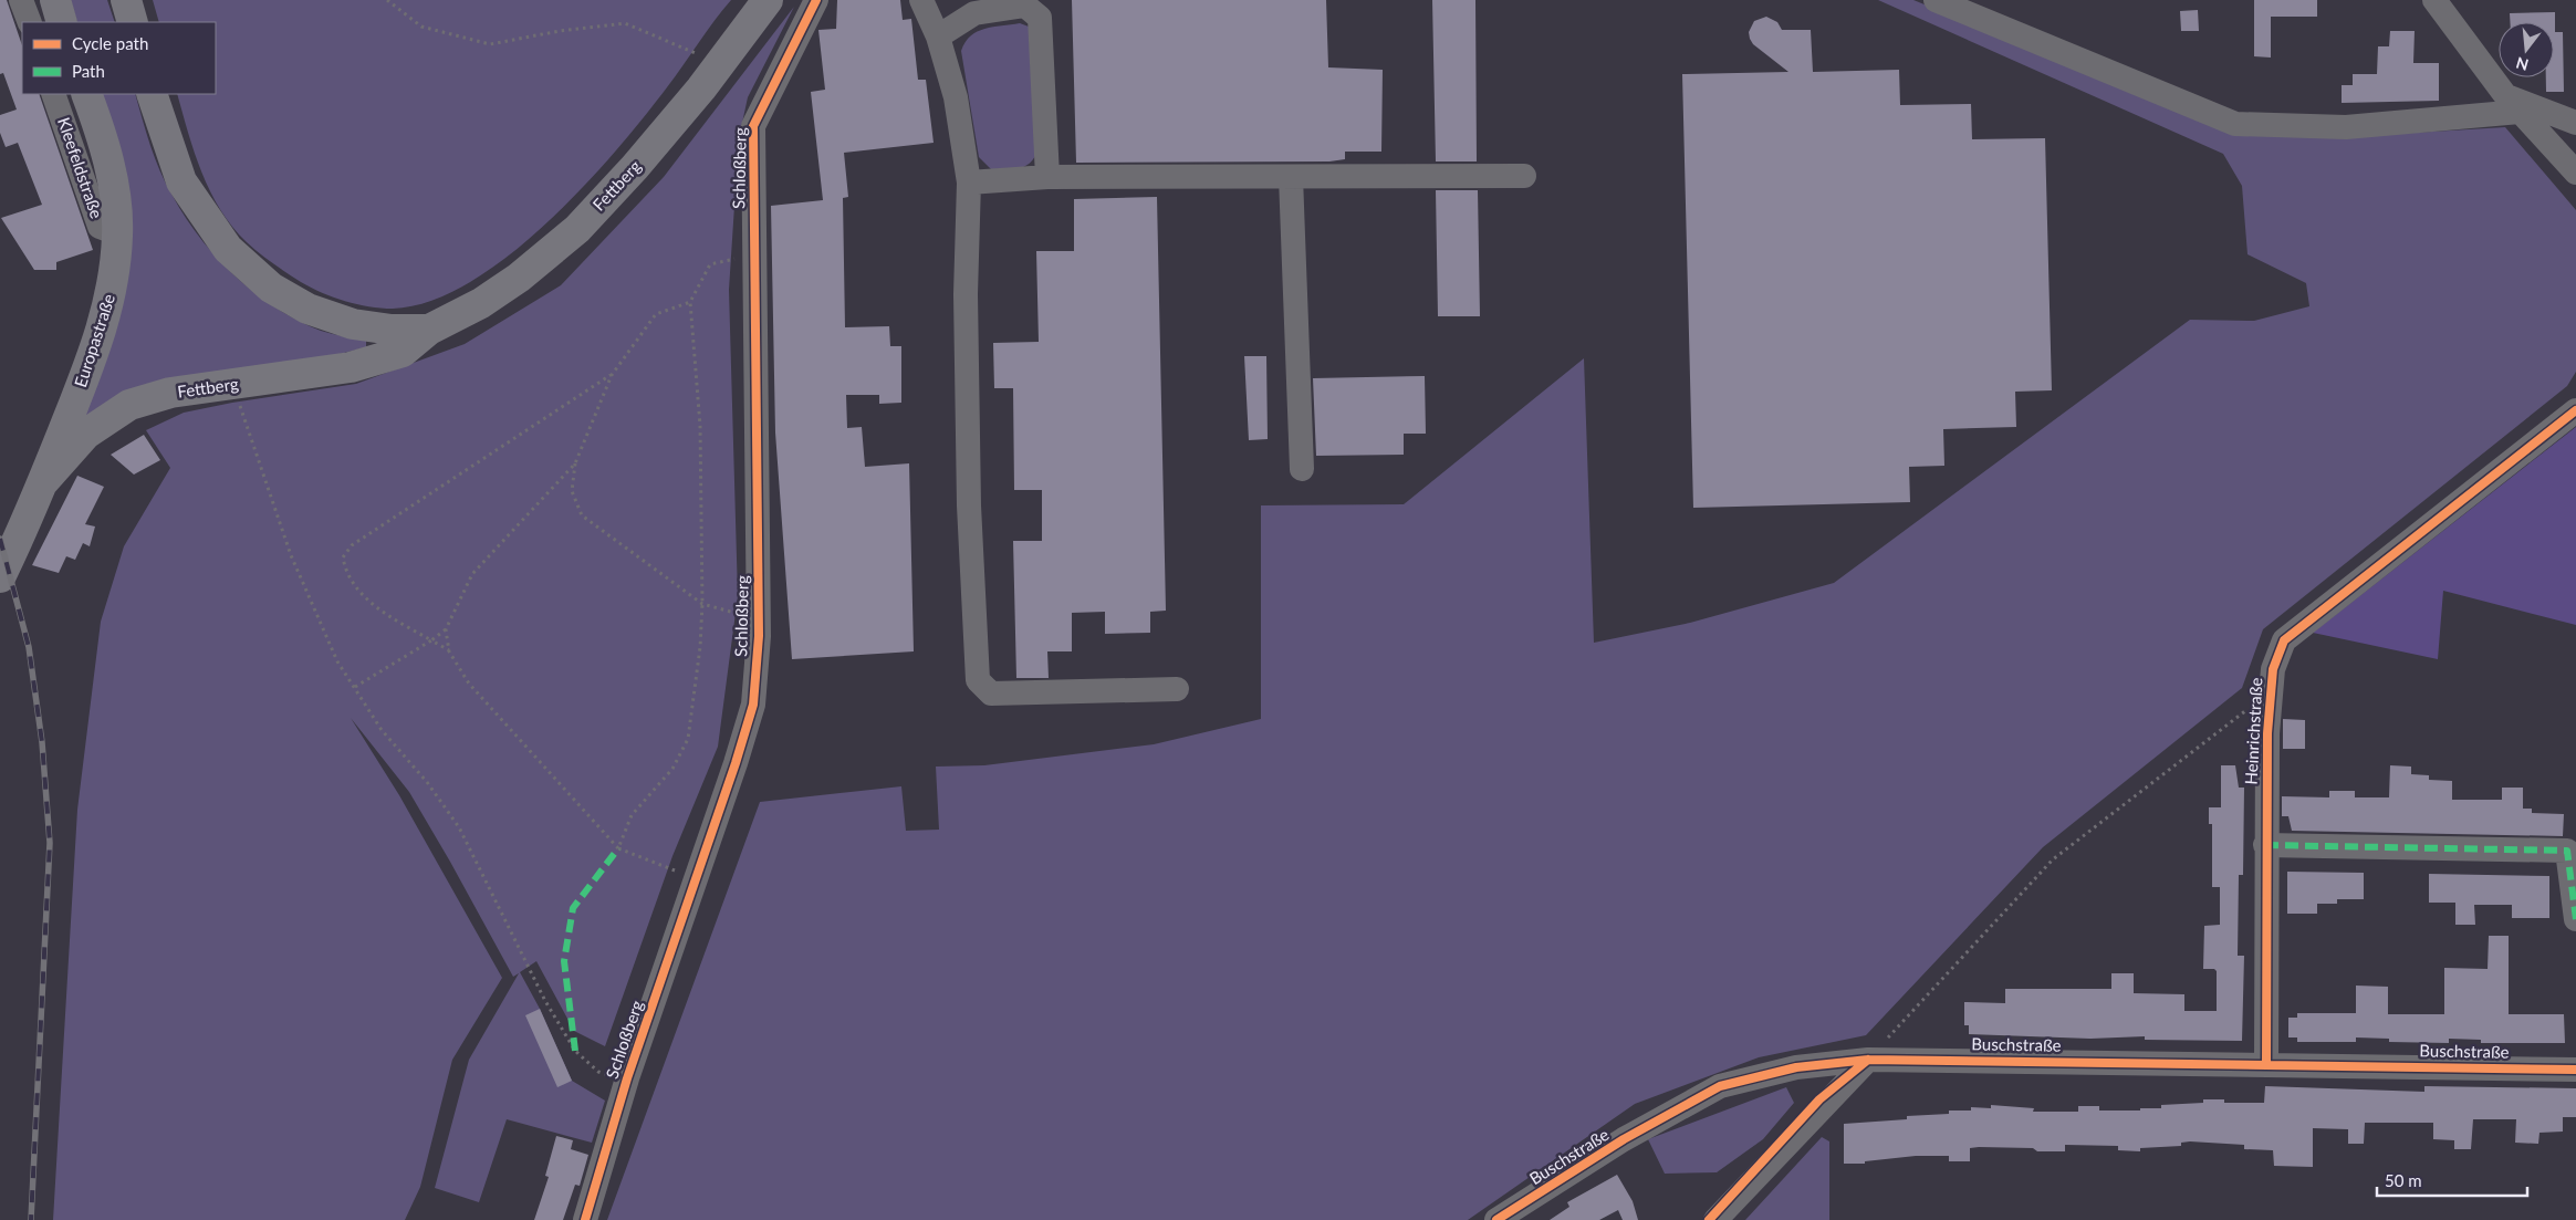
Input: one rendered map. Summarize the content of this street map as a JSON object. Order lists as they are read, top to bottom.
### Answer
{
  "streets": {
    "main road": ["Fettberg", "Europastraße"],
    "street": [
      "Kleefeldstraße",
      "Schloßberg",
      "Heinrichstraße",
      "Buschstraße"
    ]
  },
  "crossings": [
    ["Kleefeldstraße", "Europastraße"],
    ["Fettberg", "Europastraße"],
    ["Heinrichstraße", "Buschstraße"]
  ],
  "legend": ["Cycle path", "Path"],
  "scale_bar": "50 m",
  "north": "bottom"
}
